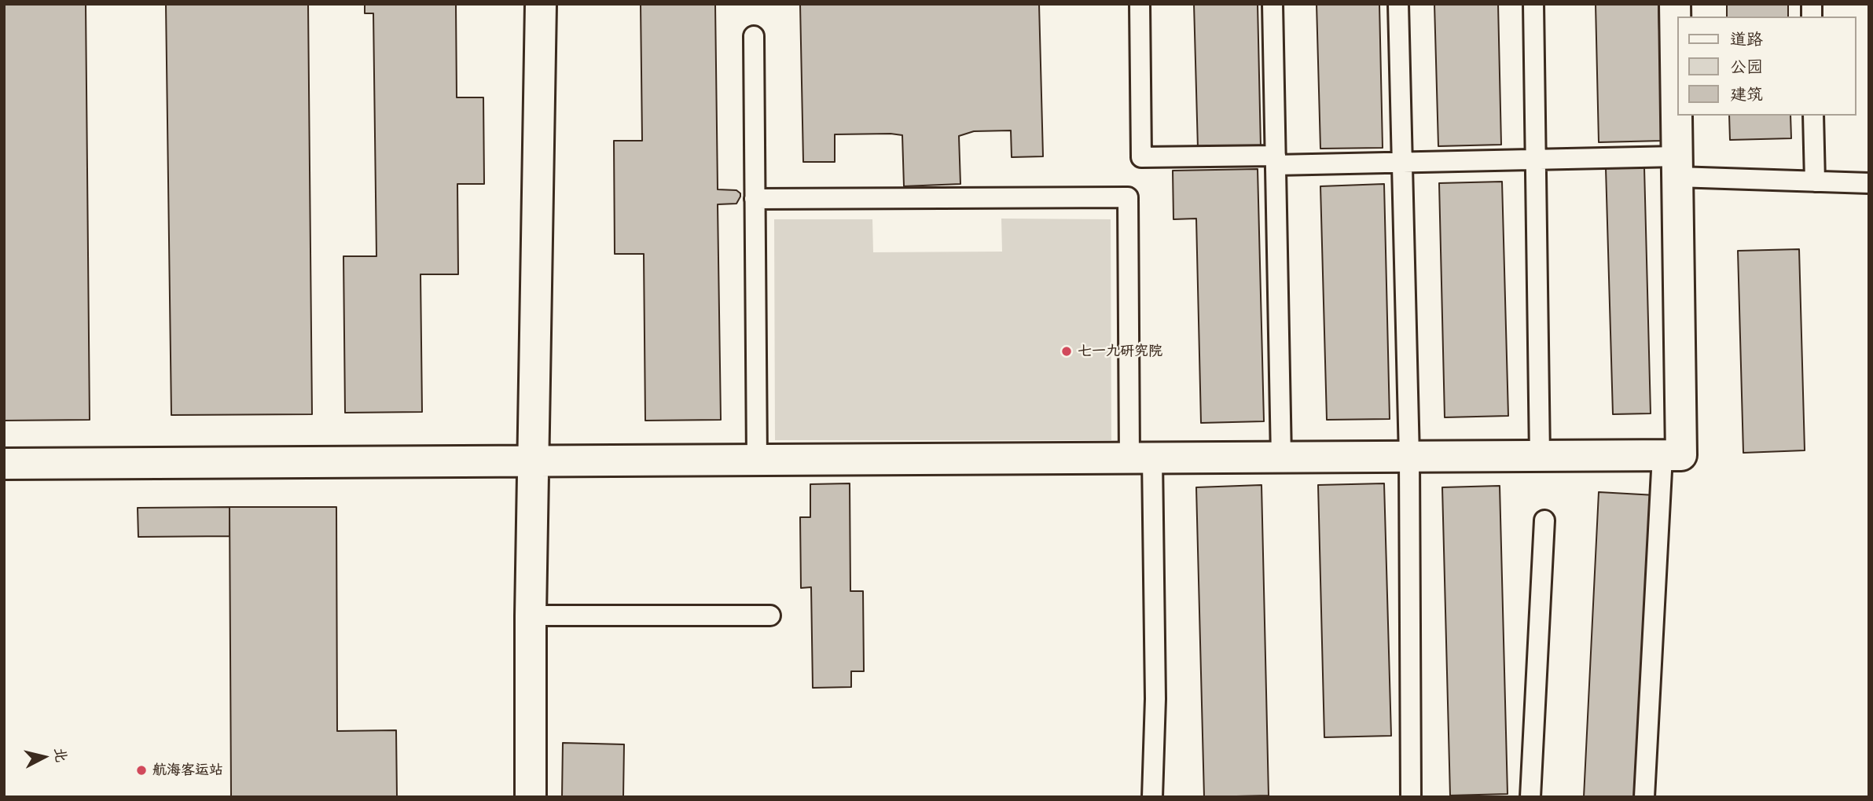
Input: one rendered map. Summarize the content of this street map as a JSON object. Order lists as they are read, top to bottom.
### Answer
{
  "places": ["七一九研究院", "航海客运站"],
  "legend": ["道路", "公园", "建筑"],
  "north": "right"
}
